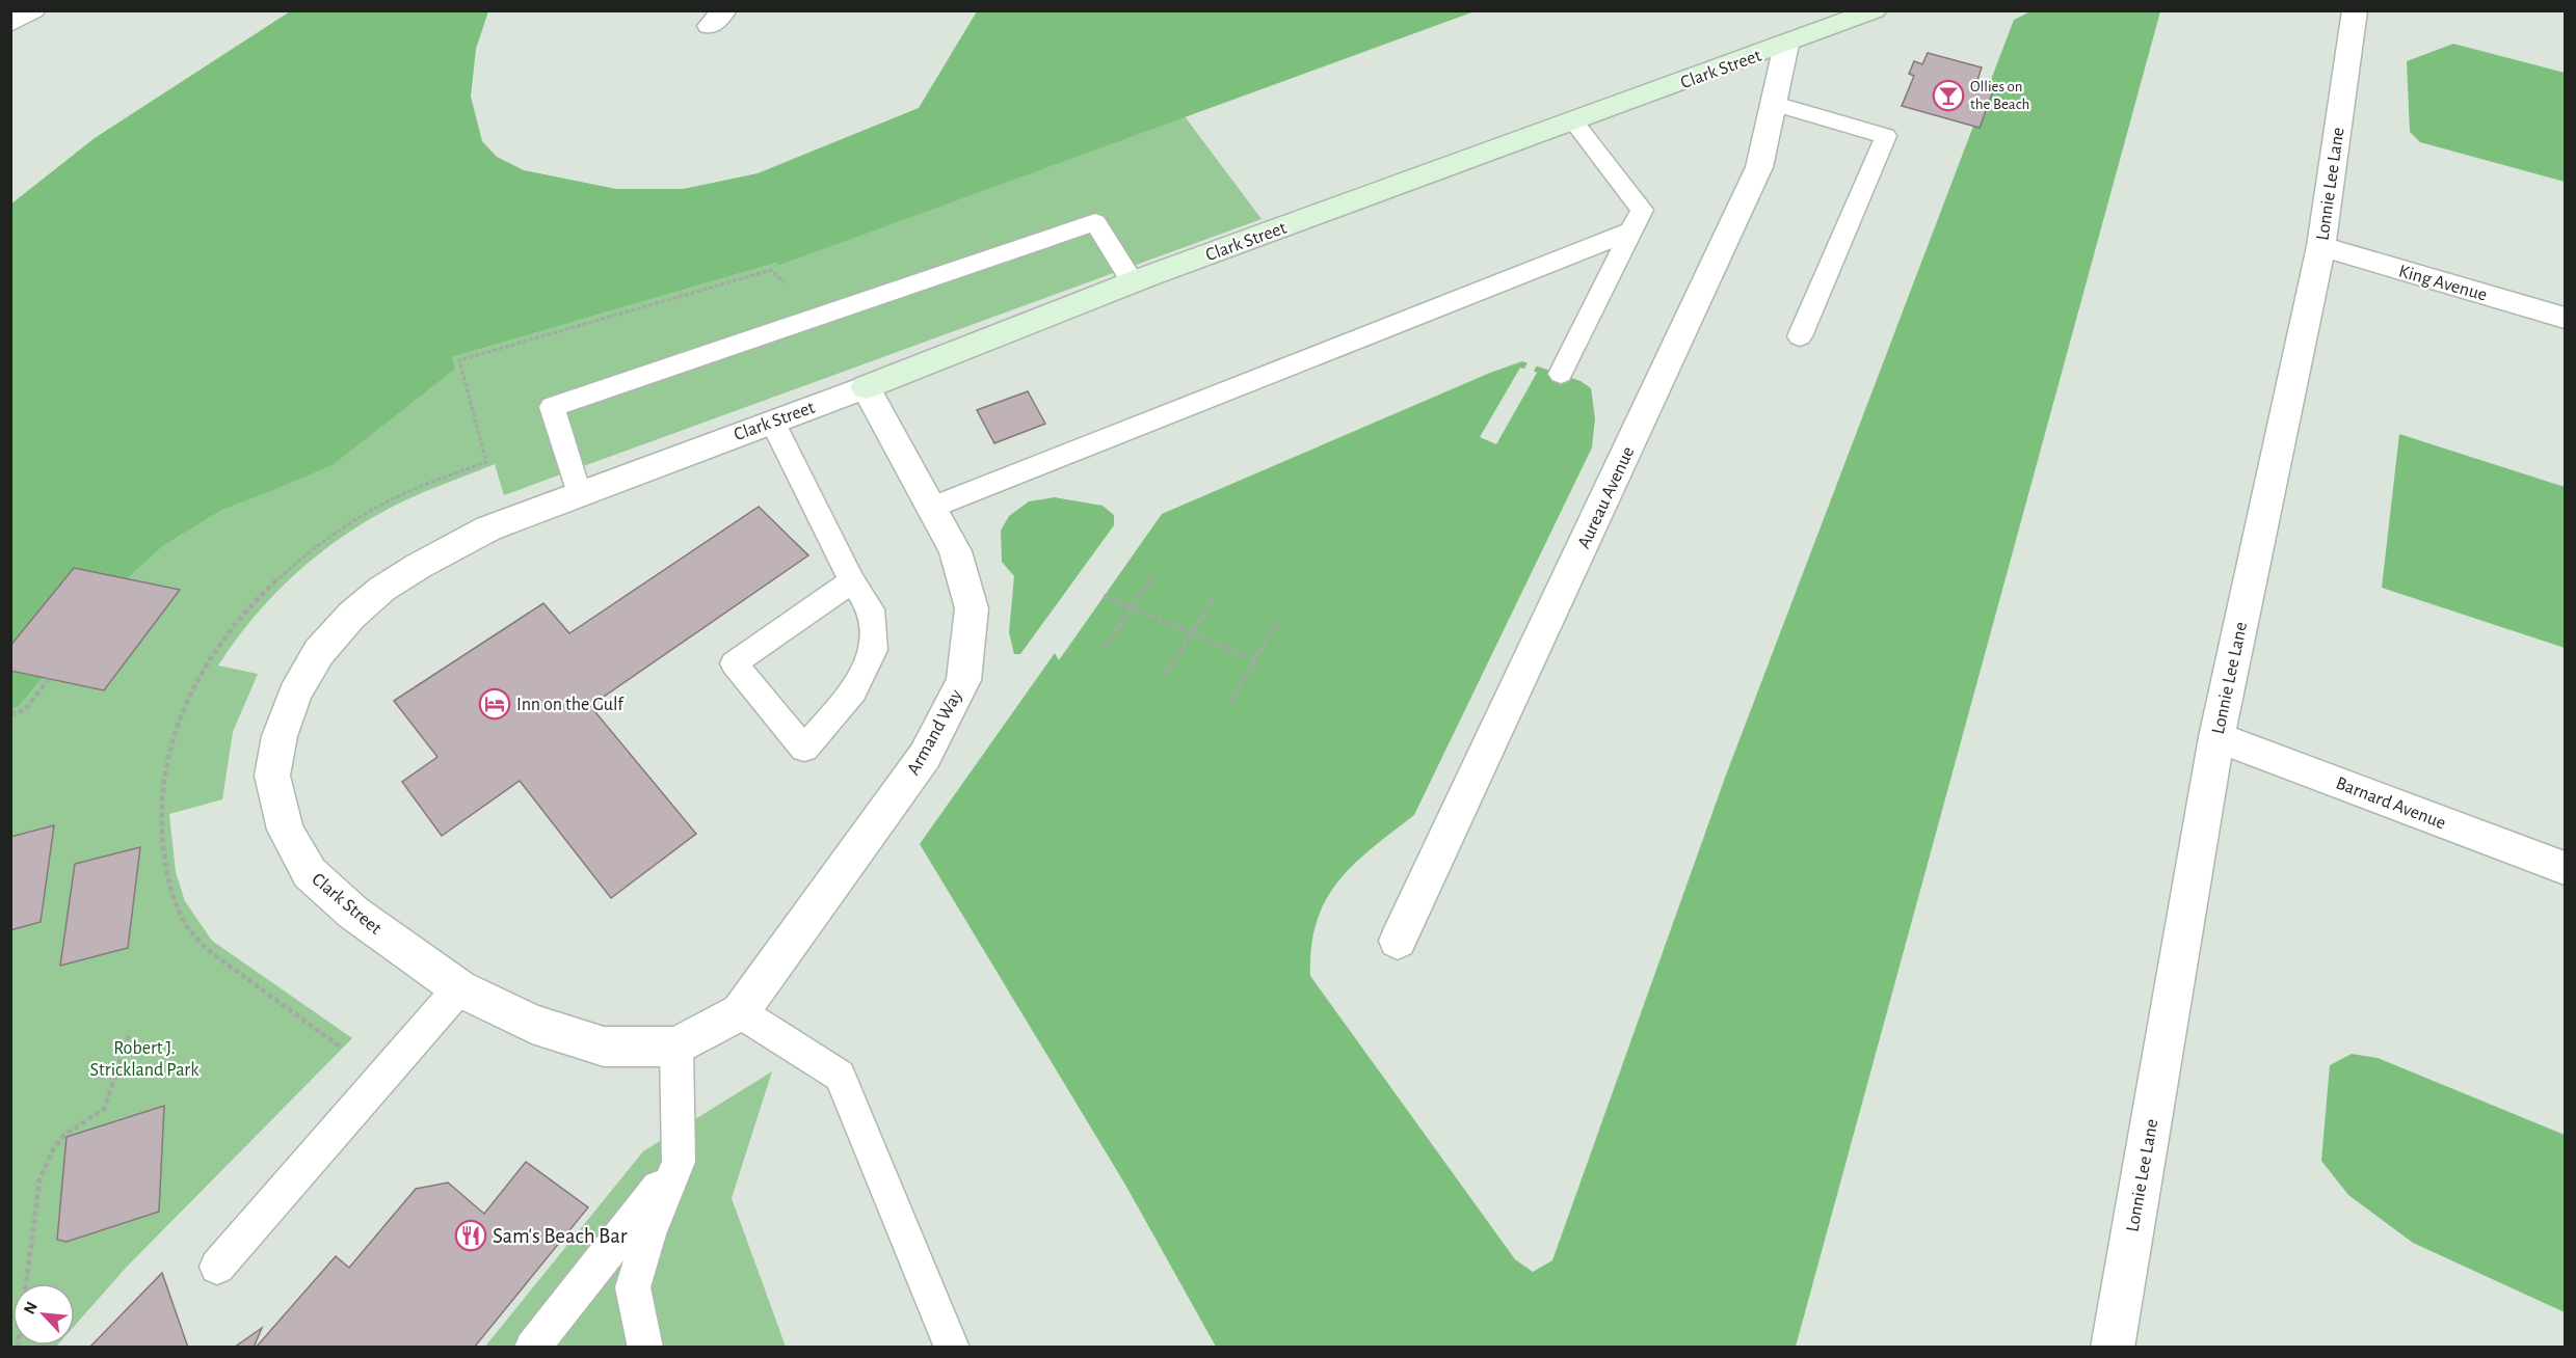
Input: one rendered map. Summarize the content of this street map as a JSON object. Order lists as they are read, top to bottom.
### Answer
{
  "streets": {
    "street": [
      "Clark Street",
      "Lonnie Lee Lane",
      "King Avenue",
      "Aureau Avenue",
      "Armand Way",
      "Barnard Avenue"
    ]
  },
  "crossings": [
    ["Clark Street", "Aureau Avenue"],
    ["Clark Street", "Armand Way"],
    ["Lonnie Lee Lane", "King Avenue"],
    ["Lonnie Lee Lane", "Barnard Avenue"]
  ],
  "parks": ["Robert J. Strickland Park"],
  "places": {
    "bar": ["Ollies on the Beach"],
    "hotel": ["Inn on the Gulf"],
    "restaurant": ["Sam's Beach Bar"]
  },
  "north": "top left"
}
